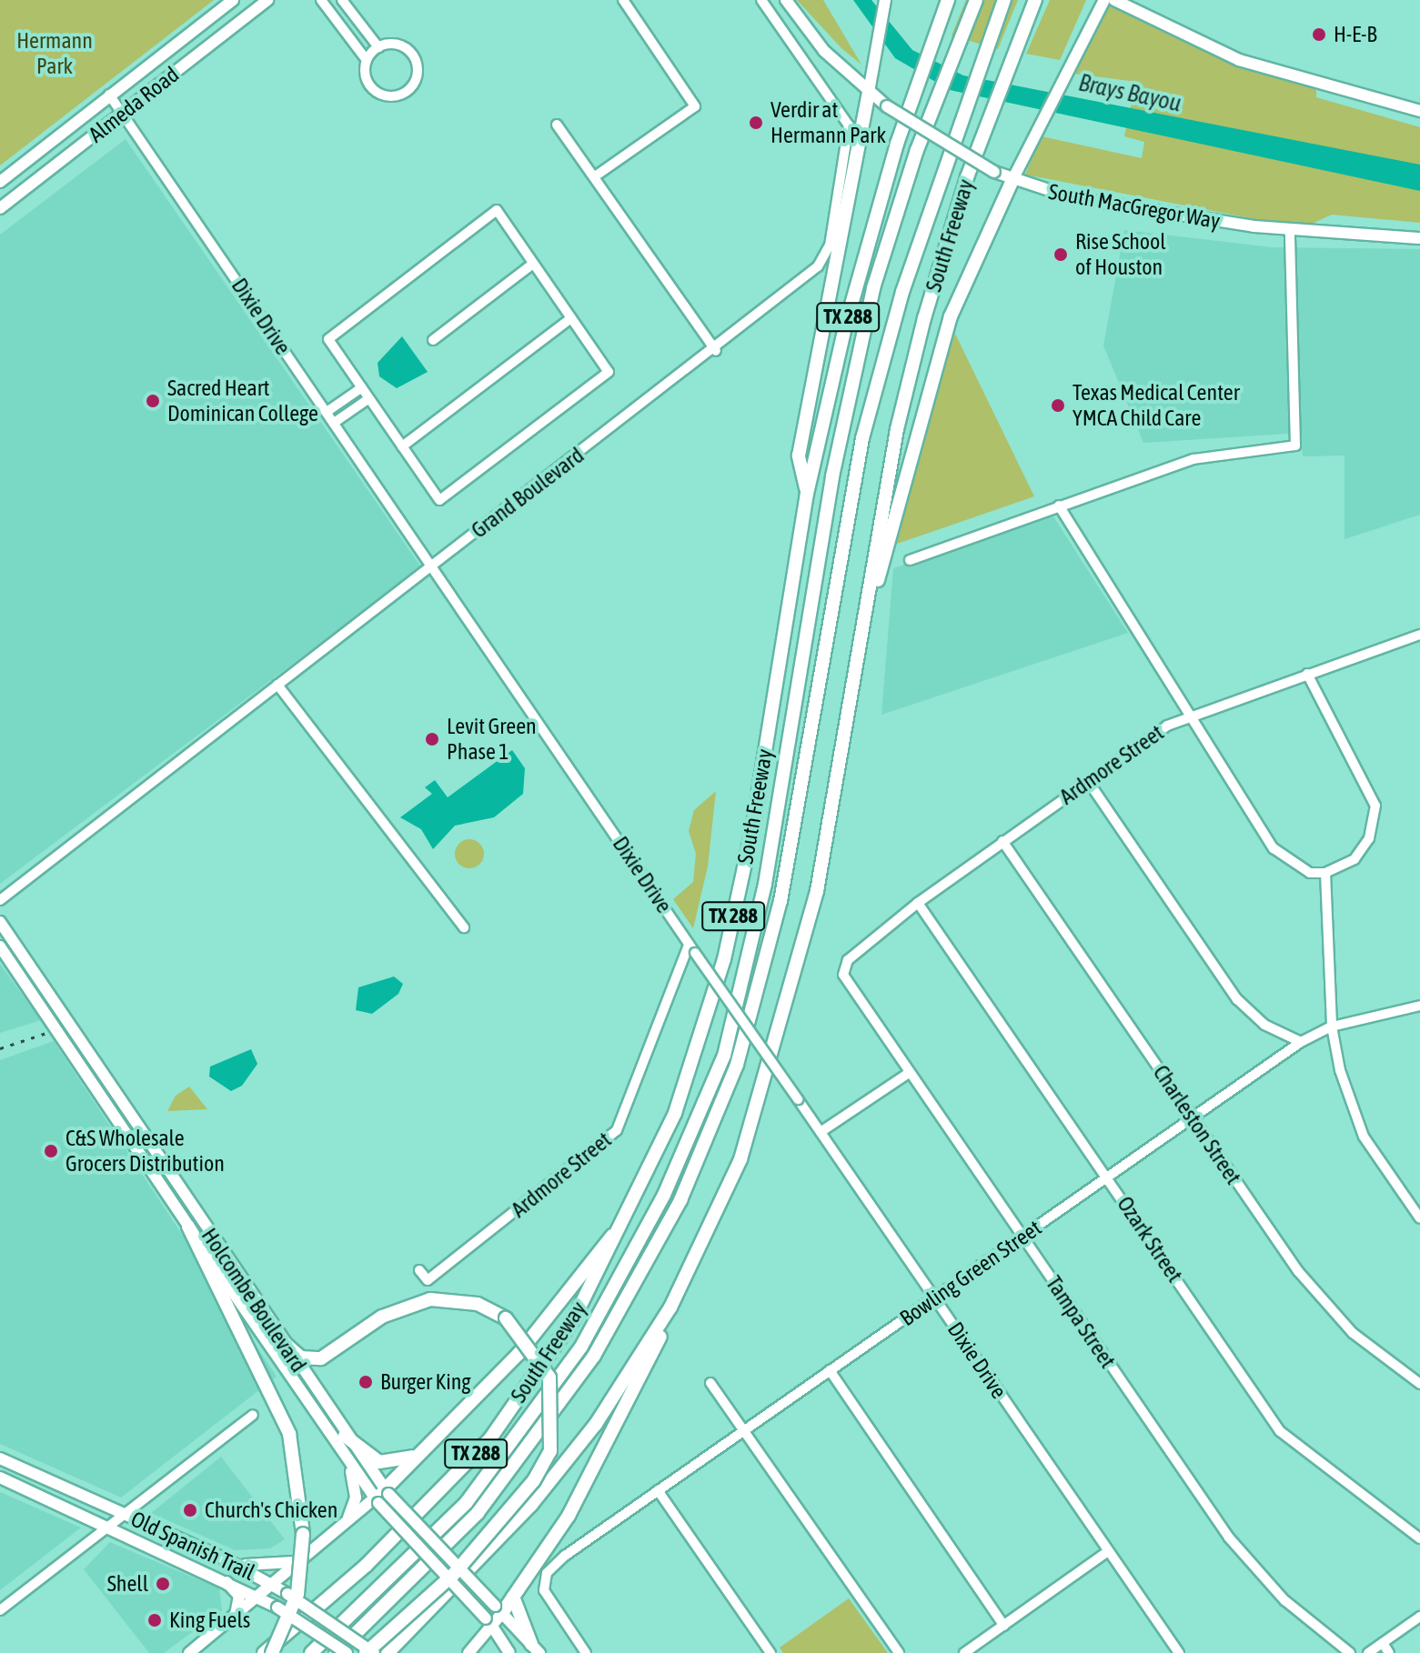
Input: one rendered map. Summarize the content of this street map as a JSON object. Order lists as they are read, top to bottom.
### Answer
{
  "streets": {
    "highway": ["South Freeway", "TX 288"],
    "main road": [
      "Almeda Road",
      "South MacGregor Way",
      "Holcombe Boulevard",
      "Old Spanish Trail"
    ],
    "street": [
      "Dixie Drive",
      "Grand Boulevard",
      "Ardmore Street",
      "Charleston Street",
      "Ozark Street",
      "Bowling Green Street",
      "Tampa Street"
    ]
  },
  "crossings": [
    ["Almeda Road", "Dixie Drive"],
    ["Dixie Drive", "Grand Boulevard"],
    ["Dixie Drive", "Ardmore Street"],
    ["Dixie Drive", "Bowling Green Street"],
    ["Ardmore Street", "Charleston Street"],
    ["Ardmore Street", "Ozark Street"],
    ["Ardmore Street", "Tampa Street"],
    ["Charleston Street", "Bowling Green Street"],
    ["Ozark Street", "Bowling Green Street"],
    ["Bowling Green Street", "Tampa Street"]
  ],
  "water": ["Brays Bayou"],
  "parks": ["Hermann Park"],
  "places": [
    "H-E-B",
    "Verdir at Hermann Park",
    "Rise School of Houston",
    "Sacred Heart Dominican College",
    "Texas Medical Center YMCA Child Care",
    "Levit Green Phase 1",
    "C&S Wholesale Grocers Distribution",
    "Burger King",
    "Church's Chicken",
    "Shell",
    "King Fuels"
  ]
}
